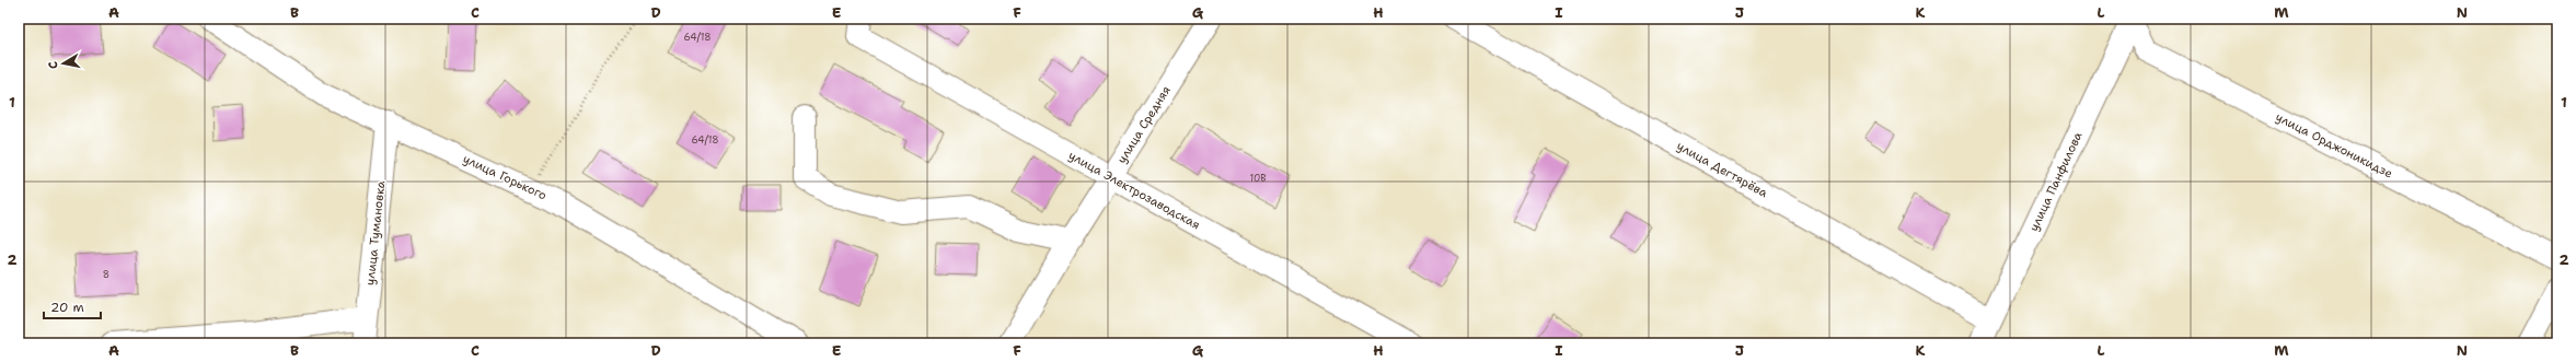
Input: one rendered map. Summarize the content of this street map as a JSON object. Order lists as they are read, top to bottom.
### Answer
{
  "streets": {
    "street": [
      "улица Средняя",
      "улица Орджоникидзе",
      "улица Дегтярёва",
      "улица Горького",
      "улица Панфилова",
      "улица Электрозаводская",
      "улица Тумановка"
    ]
  },
  "crossings": [
    ["улица Средняя", "улица Электрозаводская"],
    ["улица Орджоникидзе", "улица Панфилова"],
    ["улица Дегтярёва", "улица Панфилова"],
    ["улица Горького", "улица Тумановка"]
  ],
  "house_numbers": [
    "64/18",
    "64/18",
    "10В",
    "8"
  ],
  "scale_bar": "20 m",
  "north": "left",
  "grid": {
    "columns": [
      "A",
      "B",
      "C",
      "D",
      "E",
      "F",
      "G",
      "H",
      "I",
      "J",
      "K",
      "L",
      "M",
      "N"
    ],
    "rows": ["1", "2"]
  }
}
